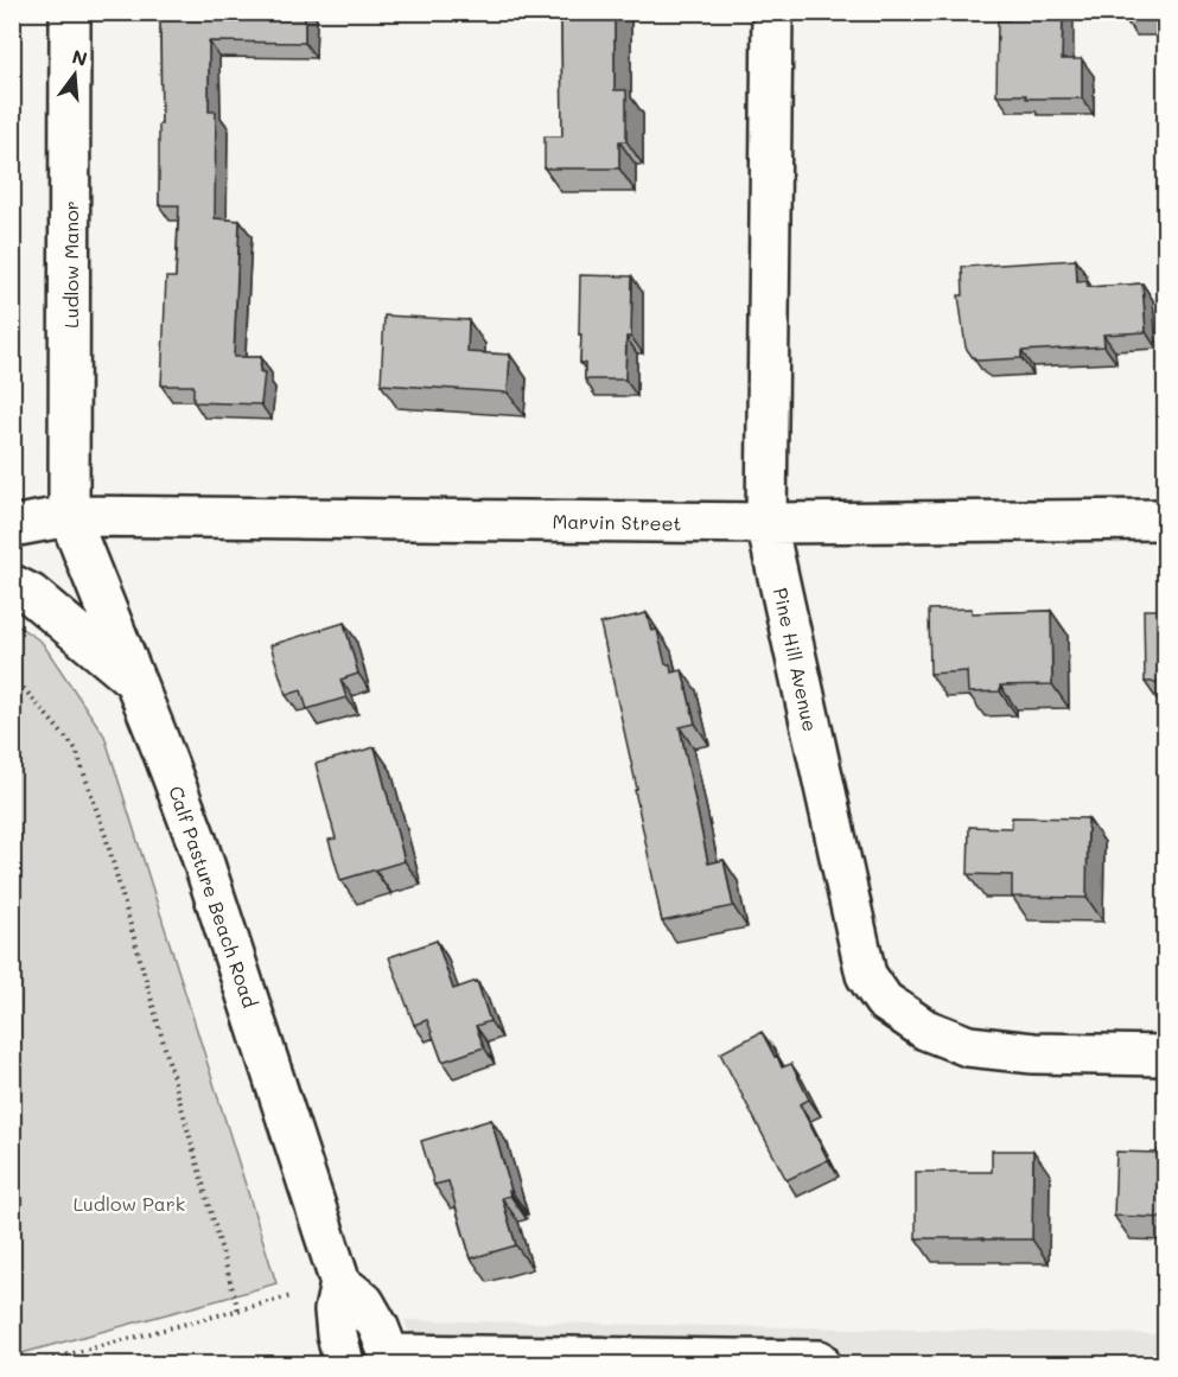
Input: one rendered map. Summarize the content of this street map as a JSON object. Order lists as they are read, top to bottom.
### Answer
{
  "streets": {
    "street": [
      "Ludlow Manor",
      "Marvin Street",
      "Pine Hill Avenue",
      "Calf Pasture Beach Road"
    ]
  },
  "crossings": [
    ["Ludlow Manor", "Marvin Street"],
    ["Ludlow Manor", "Calf Pasture Beach Road"],
    ["Marvin Street", "Pine Hill Avenue"],
    ["Marvin Street", "Calf Pasture Beach Road"]
  ],
  "parks": ["Ludlow Park"],
  "north": "top"
}
